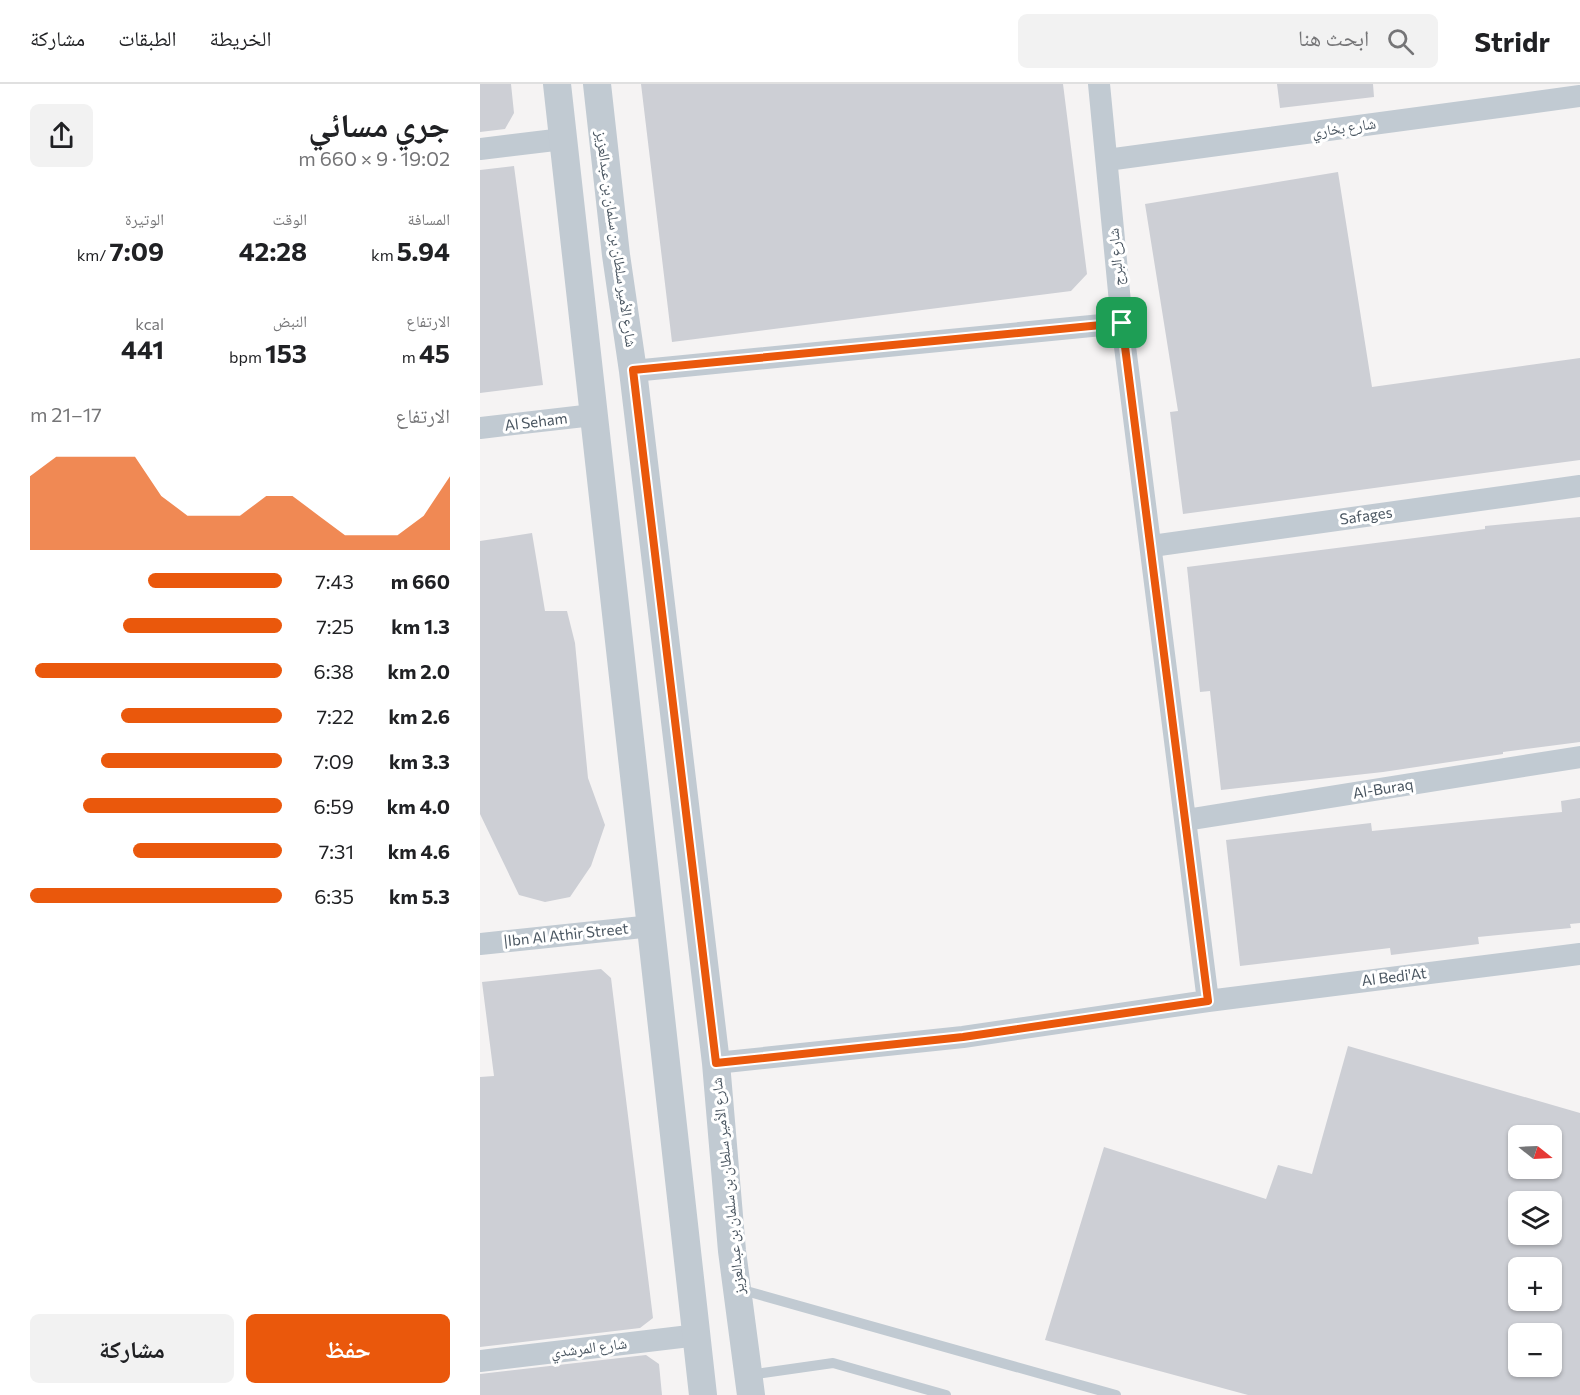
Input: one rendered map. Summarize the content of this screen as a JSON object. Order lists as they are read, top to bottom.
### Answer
{
  "streets": {
    "street": [
      "شارع بخاري",
      "شارع الأمير سلطان بن سلمان بن عبدالعزيز",
      "شارع البرج",
      "Al Seham",
      "Safages",
      "Al-Buraq",
      "|Ibn Al Athir Street",
      "Al Bedi'At",
      "شارع المرشدي"
    ]
  },
  "crossings": [
    ["شارع بخاري", "شارع البرج"],
    ["شارع الأمير سلطان بن سلمان بن عبدالعزيز", "Al Bedi'At"],
    ["شارع البرج", "Safages"],
    ["شارع البرج", "Al-Buraq"],
    ["شارع البرج", "Al Bedi'At"]
  ],
  "north": "right",
  "page": {
    "header": "Stridr",
    "search": "ابحث هنا",
    "nav": ["الخريطة", "الطبقات", "مشاركة"],
    "heading": ["جري مسائي", "19:02 · 9 × 660 m"],
    "stats": [
      ["المسافة", "5.94 km"],
      ["الوقت", "42:28"],
      ["الوتيرة", "7:09 /km"],
      ["الارتفاع", "45 m"],
      ["النبض", "153 bpm"],
      ["kcal", "441"]
    ],
    "chart": ["الارتفاع", "17–21 m"],
    "list": [
      {
        "name": "660 m",
        "note": "7:43"
      },
      {
        "name": "1.3 km",
        "note": "7:25"
      },
      {
        "name": "2.0 km",
        "note": "6:38"
      },
      {
        "name": "2.6 km",
        "note": "7:22"
      },
      {
        "name": "3.3 km",
        "note": "7:09"
      },
      {
        "name": "4.0 km",
        "note": "6:59"
      },
      {
        "name": "4.6 km",
        "note": "7:31"
      },
      {
        "name": "5.3 km",
        "note": "6:35"
      }
    ],
    "map_buttons": ["+", "−"],
    "buttons": ["حفظ", "مشاركة"]
  }
}
